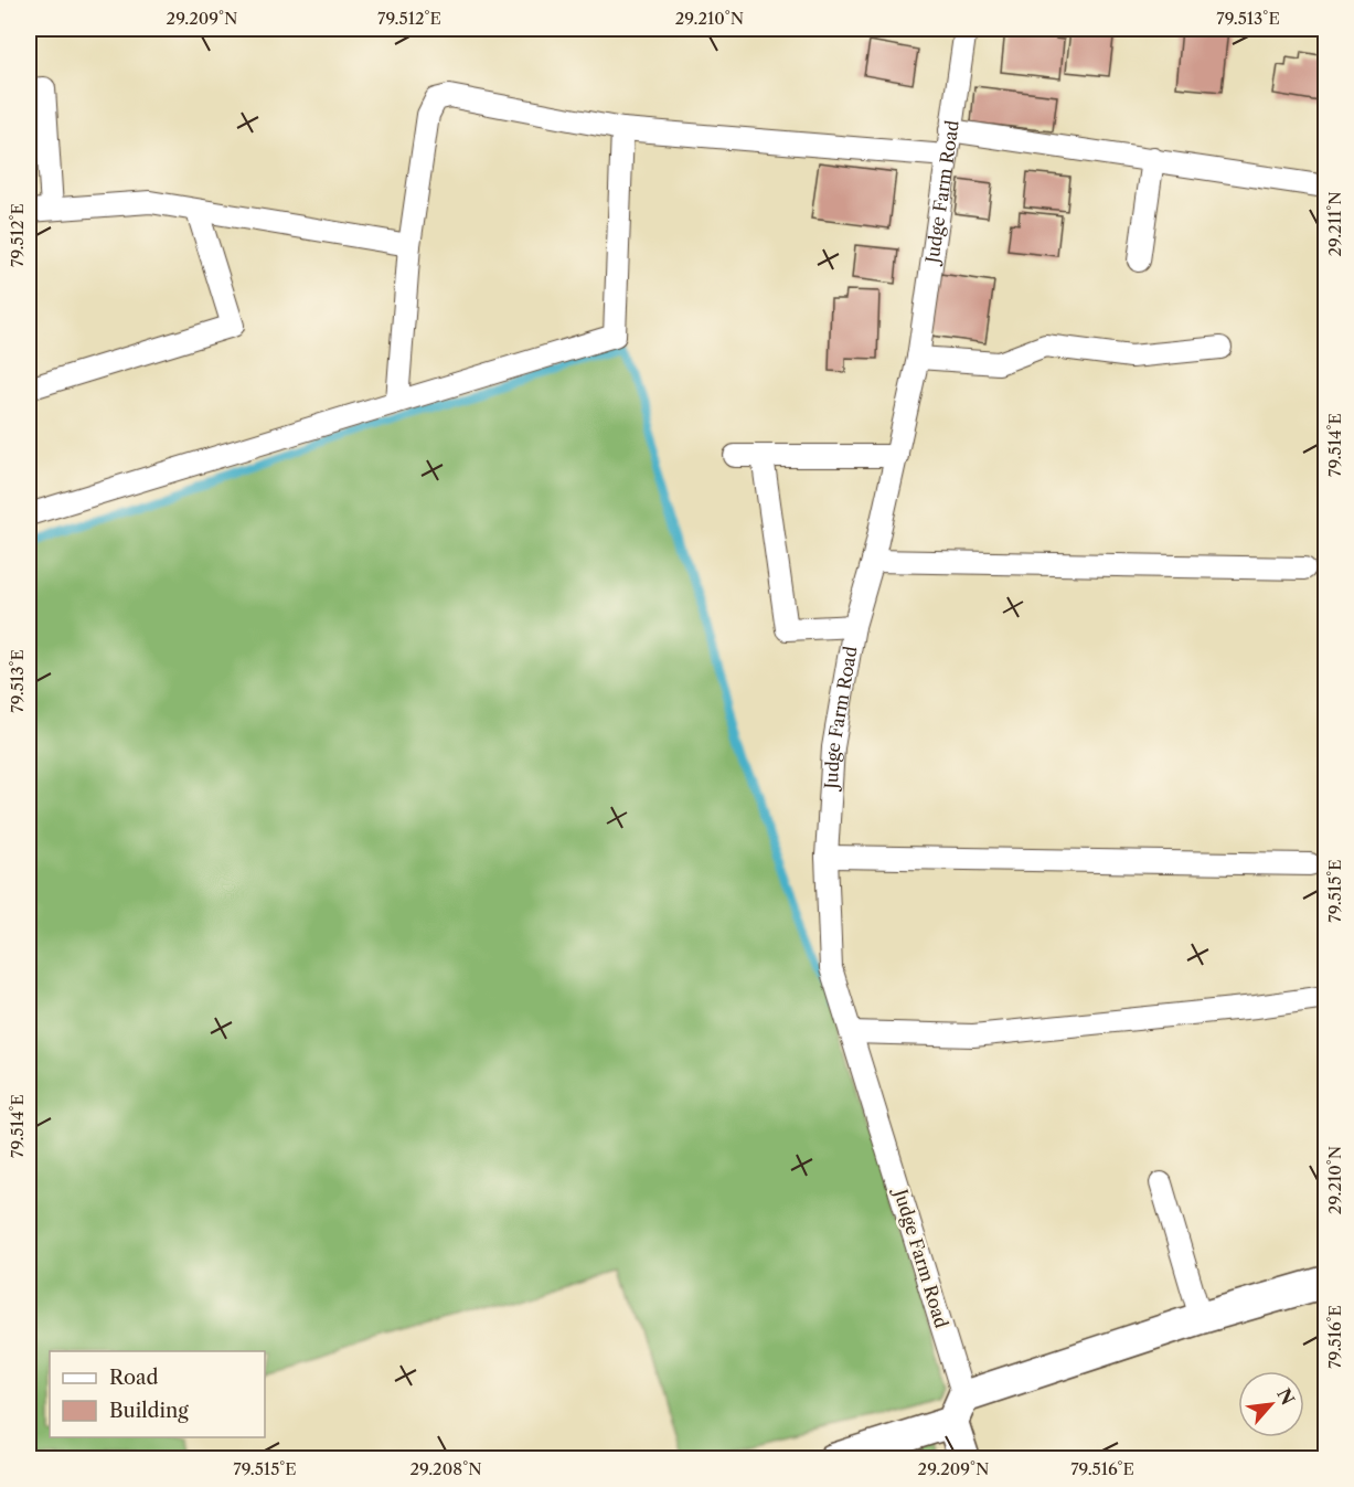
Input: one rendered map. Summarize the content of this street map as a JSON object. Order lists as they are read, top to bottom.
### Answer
{
  "streets": {
    "street": ["Judge Farm Road"]
  },
  "legend": ["Road", "Building"],
  "north": "top right",
  "coordinates": [
    "29.209°N",
    "79.512°E",
    "29.210°N",
    "79.513°E",
    "29.211°N",
    "79.514°E",
    "79.515°E",
    "79.516°E",
    "29.208°N"
  ]
}
